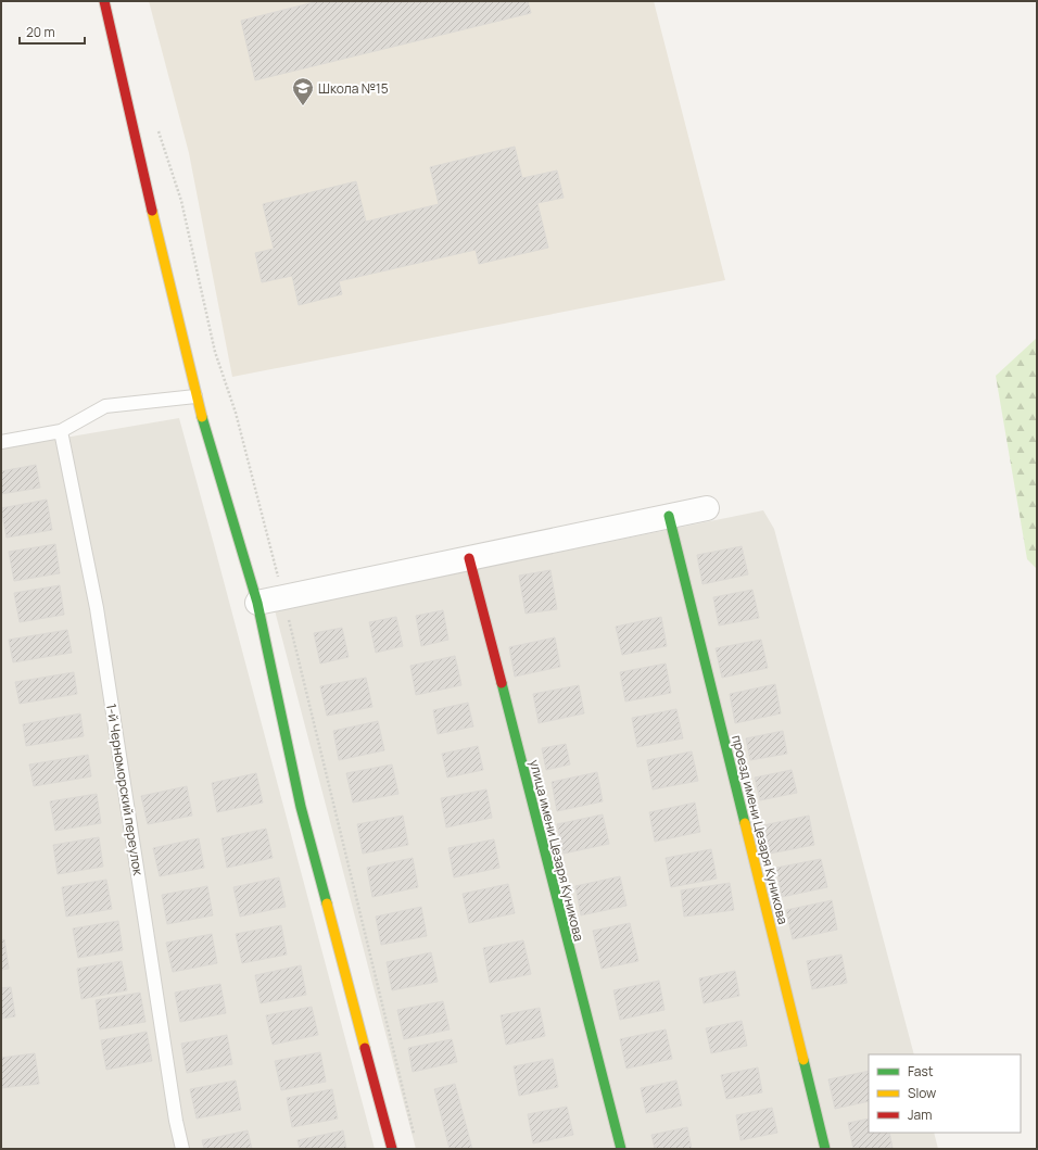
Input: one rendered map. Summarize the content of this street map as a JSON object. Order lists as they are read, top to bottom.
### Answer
{
  "streets": {
    "street": ["проезд имени Цезаря Куникова", "улица имени Цезаря Куникова"],
    "lane": ["1-й Черноморский переулок"]
  },
  "places": {
    "school or university": ["Школа №15"]
  },
  "legend": ["Fast", "Slow", "Jam"],
  "scale_bar": "20 m"
}
